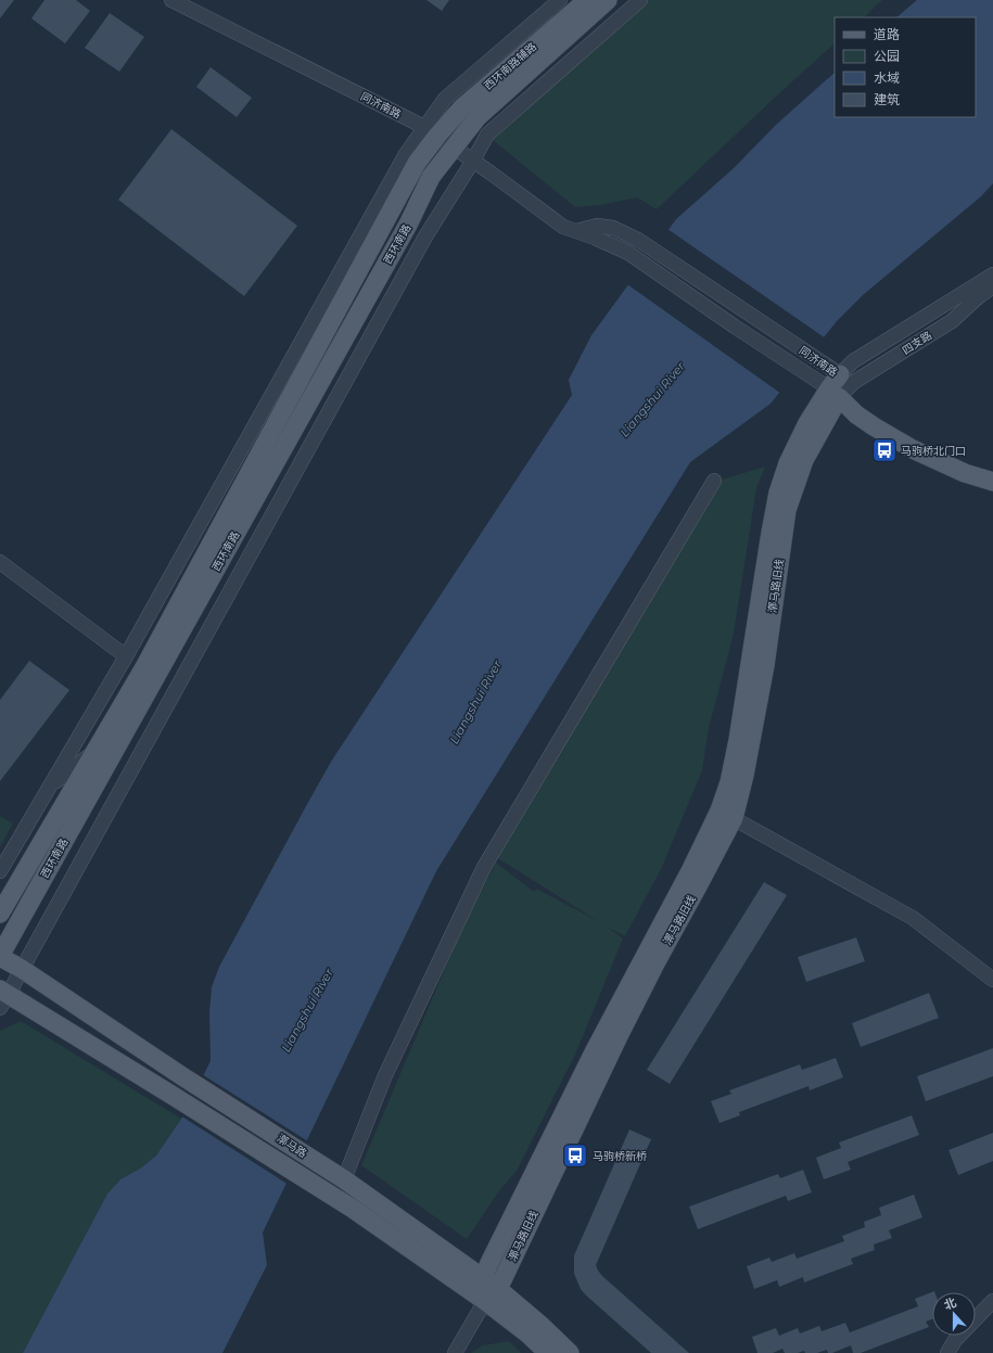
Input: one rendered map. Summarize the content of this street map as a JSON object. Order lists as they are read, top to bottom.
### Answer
{
  "streets": {
    "main road": [
      "西环南路辅路",
      "西环南路",
      "漷马路旧线",
      "漷马路"
    ],
    "street": ["同济南路", "四支路"]
  },
  "crossings": [
    ["西环南路辅路", "同济南路"],
    ["西环南路辅路", "西环南路"],
    ["同济南路", "西环南路"],
    ["同济南路", "四支路"],
    ["同济南路", "漷马路旧线"],
    ["西环南路", "漷马路"],
    ["四支路", "漷马路旧线"],
    ["漷马路旧线", "漷马路"]
  ],
  "water": ["Liangshui River"],
  "places": {
    "bus stop": ["马驹桥北门口", "马驹桥新桥"]
  },
  "legend": [
    "道路",
    "公园",
    "水域",
    "建筑"
  ],
  "north": "top"
}
